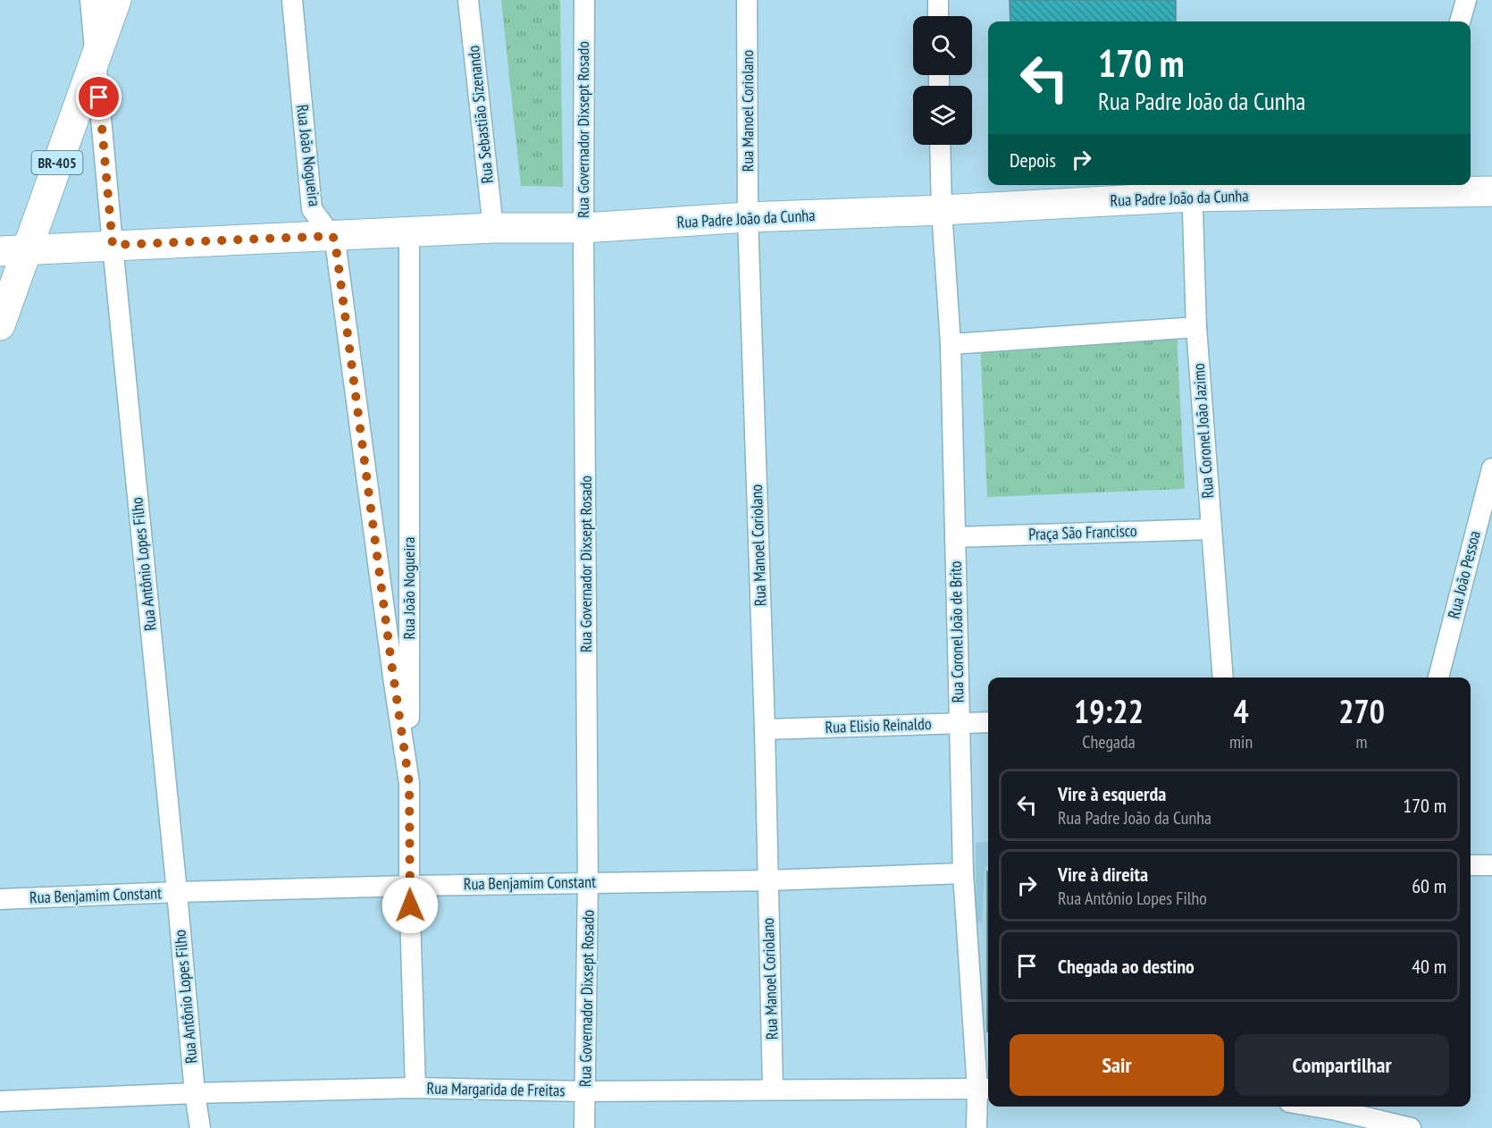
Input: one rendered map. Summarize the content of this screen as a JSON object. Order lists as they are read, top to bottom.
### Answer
{
  "streets": {
    "main road": ["BR-405", "Rua Padre João da Cunha"],
    "street": [
      "Rua Manoel Coriolano",
      "Rua Sebastião Sizenando",
      "Rua Governador Dixsept Rosado",
      "Rua João Nogueira",
      "Rua Coronel João Jazimo",
      "Praça São Francisco",
      "Rua Antônio Lopes Filho",
      "Rua João Pessoa",
      "Rua Coronel João de Brito",
      "Rua Elisio Reinaldo",
      "Rua Benjamim Constant",
      "Rua Margarida de Freitas"
    ]
  },
  "crossings": [
    ["Rua Manoel Coriolano", "Rua Padre João da Cunha"],
    ["Rua Manoel Coriolano", "Rua Elisio Reinaldo"],
    ["Rua Manoel Coriolano", "Rua Benjamim Constant"],
    ["Rua Manoel Coriolano", "Rua Margarida de Freitas"],
    ["Rua Sebastião Sizenando", "Rua Padre João da Cunha"],
    ["Rua Governador Dixsept Rosado", "Rua Padre João da Cunha"],
    ["Rua Governador Dixsept Rosado", "Rua Benjamim Constant"],
    ["Rua Governador Dixsept Rosado", "Rua Margarida de Freitas"],
    ["Rua João Nogueira", "Rua Padre João da Cunha"],
    ["Rua João Nogueira", "Rua Benjamim Constant"],
    ["Rua João Nogueira", "Rua Margarida de Freitas"],
    ["BR-405", "Rua Padre João da Cunha"],
    ["BR-405", "Rua Antônio Lopes Filho"],
    ["Rua Padre João da Cunha", "Rua Coronel João Jazimo"],
    ["Rua Padre João da Cunha", "Rua Antônio Lopes Filho"],
    ["Rua Padre João da Cunha", "Rua Coronel João de Brito"],
    ["Rua Coronel João Jazimo", "Praça São Francisco"],
    ["Praça São Francisco", "Rua Coronel João de Brito"],
    ["Rua Antônio Lopes Filho", "Rua Benjamim Constant"],
    ["Rua Antônio Lopes Filho", "Rua Margarida de Freitas"],
    ["Rua Coronel João de Brito", "Rua Elisio Reinaldo"],
    ["Rua Coronel João de Brito", "Rua Benjamim Constant"],
    ["Rua Coronel João de Brito", "Rua Margarida de Freitas"]
  ],
  "page": {
    "turn": ["170 m", "Rua Padre João da Cunha"],
    "then": "Depois",
    "eta": [
      "19:22",
      "Chegada",
      "4",
      "min",
      "270",
      "m"
    ],
    "list": [
      {
        "name": "Vire à esquerda",
        "note": "Rua Padre João da Cunha",
        "value": "170 m"
      },
      {
        "name": "Vire à direita",
        "note": "Rua Antônio Lopes Filho",
        "value": "60 m"
      },
      {
        "name": "Chegada ao destino",
        "value": "40 m"
      }
    ],
    "buttons": ["Sair", "Compartilhar"]
  }
}
